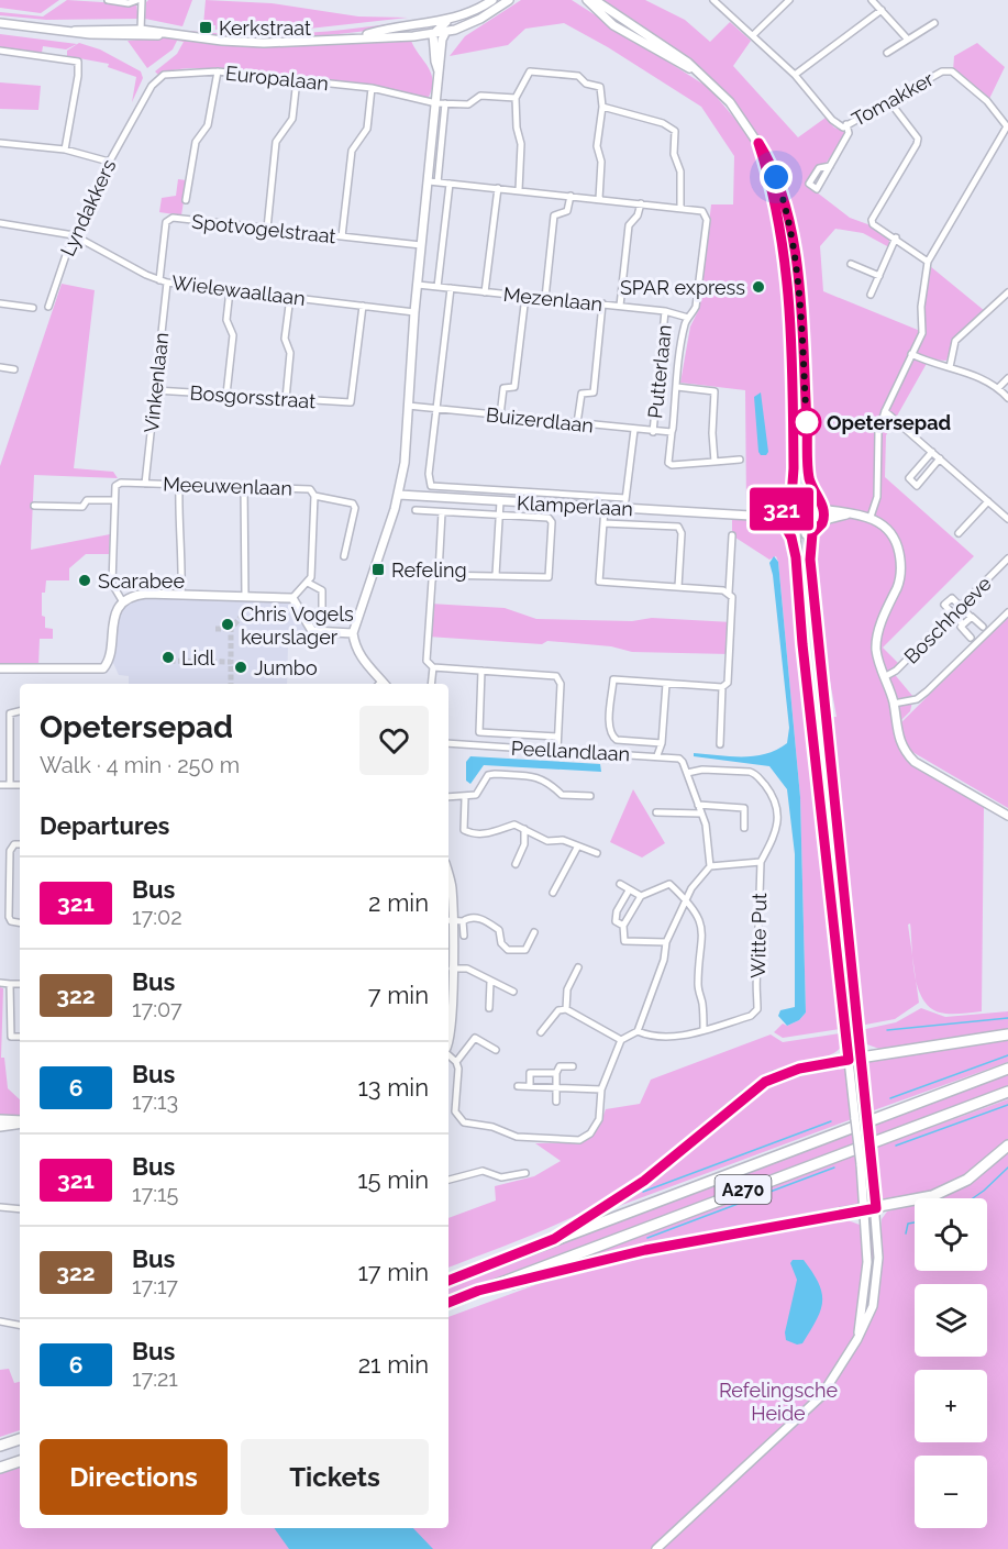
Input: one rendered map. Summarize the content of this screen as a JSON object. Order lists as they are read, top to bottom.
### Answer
{
  "streets": {
    "highway": ["A270"],
    "main road": ["Europalaan", "Klamperlaan"],
    "street": [
      "Tomakker",
      "Lyndakkers",
      "Spotvogelstraat",
      "Wielewaallaan",
      "Mezenlaan",
      "Putterlaan",
      "Vinkenlaan",
      "Bosgorsstraat",
      "Buizerdlaan",
      "Meeuwenlaan",
      "Boschhoeve",
      "Peellandlaan",
      "Witte Put"
    ]
  },
  "crossings": [
    ["Europalaan", "Lyndakkers"],
    ["Lyndakkers", "Wielewaallaan"],
    ["Spotvogelstraat", "Wielewaallaan"],
    ["Wielewaallaan", "Vinkenlaan"],
    ["Wielewaallaan", "Bosgorsstraat"],
    ["Mezenlaan", "Putterlaan"],
    ["Putterlaan", "Buizerdlaan"],
    ["Vinkenlaan", "Bosgorsstraat"],
    ["Vinkenlaan", "Meeuwenlaan"],
    ["Buizerdlaan", "Klamperlaan"],
    ["Peellandlaan", "Witte Put"]
  ],
  "parks": ["Refelingsche Heide"],
  "places": {
    "transit": ["Kerkstraat", "Refeling"],
    "other": [
      "SPAR express",
      "Opetersepad",
      "Scarabee",
      "Chris Vogels keurslager",
      "Lidl",
      "Jumbo"
    ]
  },
  "lines": ["bus line 321"],
  "page": {
    "on_map": "321",
    "heading": [
      ["Opetersepad", "Walk · 4 min · 250 m"],
      "Departures"
    ],
    "list": [
      {
        "mark": "321",
        "name": "Bus",
        "note": "17:02",
        "value": "2 min"
      },
      {
        "mark": "322",
        "name": "Bus",
        "note": "17:07",
        "value": "7 min"
      },
      {
        "mark": "6",
        "name": "Bus",
        "note": "17:13",
        "value": "13 min"
      },
      {
        "mark": "321",
        "name": "Bus",
        "note": "17:15",
        "value": "15 min"
      },
      {
        "mark": "322",
        "name": "Bus",
        "note": "17:17",
        "value": "17 min"
      },
      {
        "mark": "6",
        "name": "Bus",
        "note": "17:21",
        "value": "21 min"
      }
    ],
    "map_buttons": ["+", "−"],
    "buttons": ["Directions", "Tickets"]
  }
}
